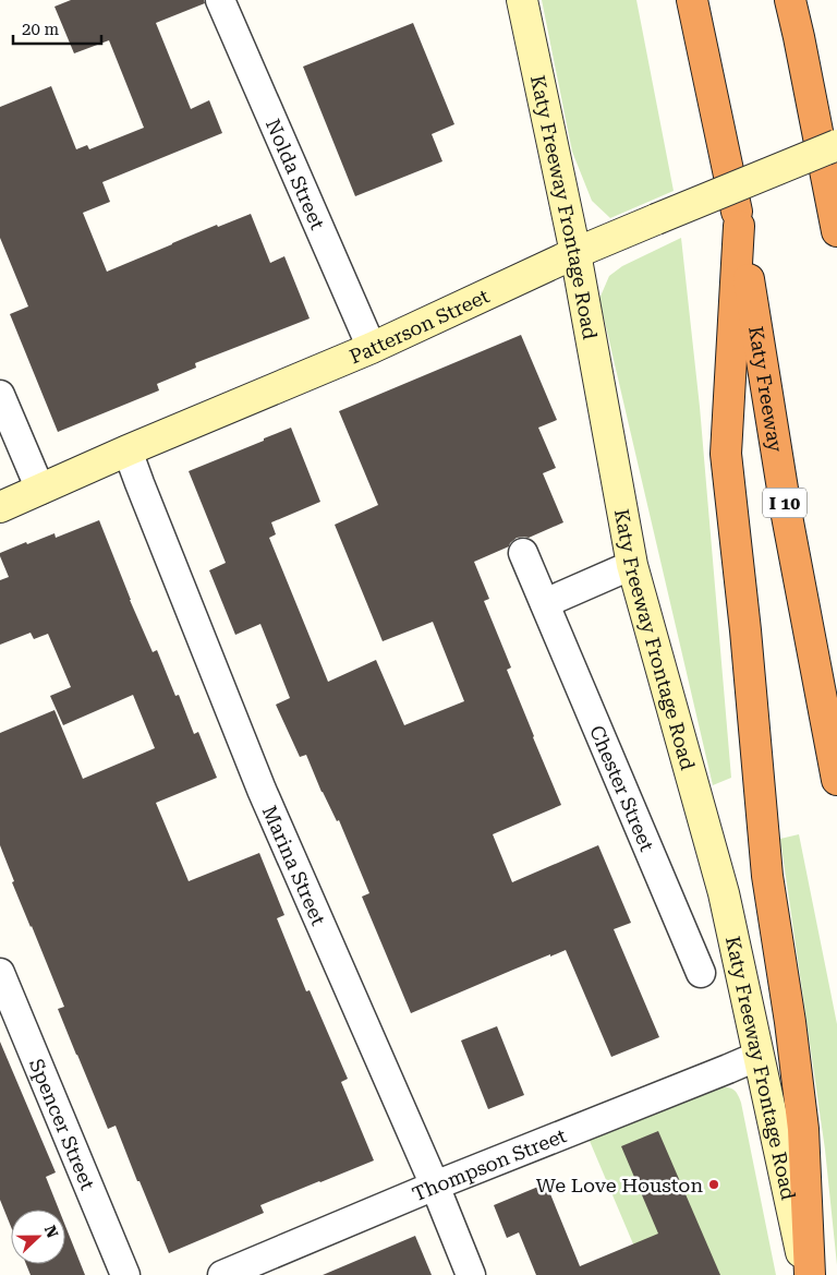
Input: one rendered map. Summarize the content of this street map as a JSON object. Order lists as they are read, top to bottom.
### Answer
{
  "streets": {
    "highway": ["Katy Freeway", "I 10"],
    "main road": ["Katy Freeway Frontage Road", "Patterson Street"],
    "street": [
      "Nolda Street",
      "Chester Street",
      "Marina Street",
      "Spencer Street",
      "Thompson Street"
    ]
  },
  "crossings": [
    ["Nolda Street", "Patterson Street"],
    ["Katy Freeway Frontage Road", "Patterson Street"],
    ["Katy Freeway Frontage Road", "Thompson Street"],
    ["Patterson Street", "Marina Street"],
    ["Marina Street", "Thompson Street"]
  ],
  "places": ["We Love Houston"],
  "scale_bar": "20 m",
  "north": "right"
}
